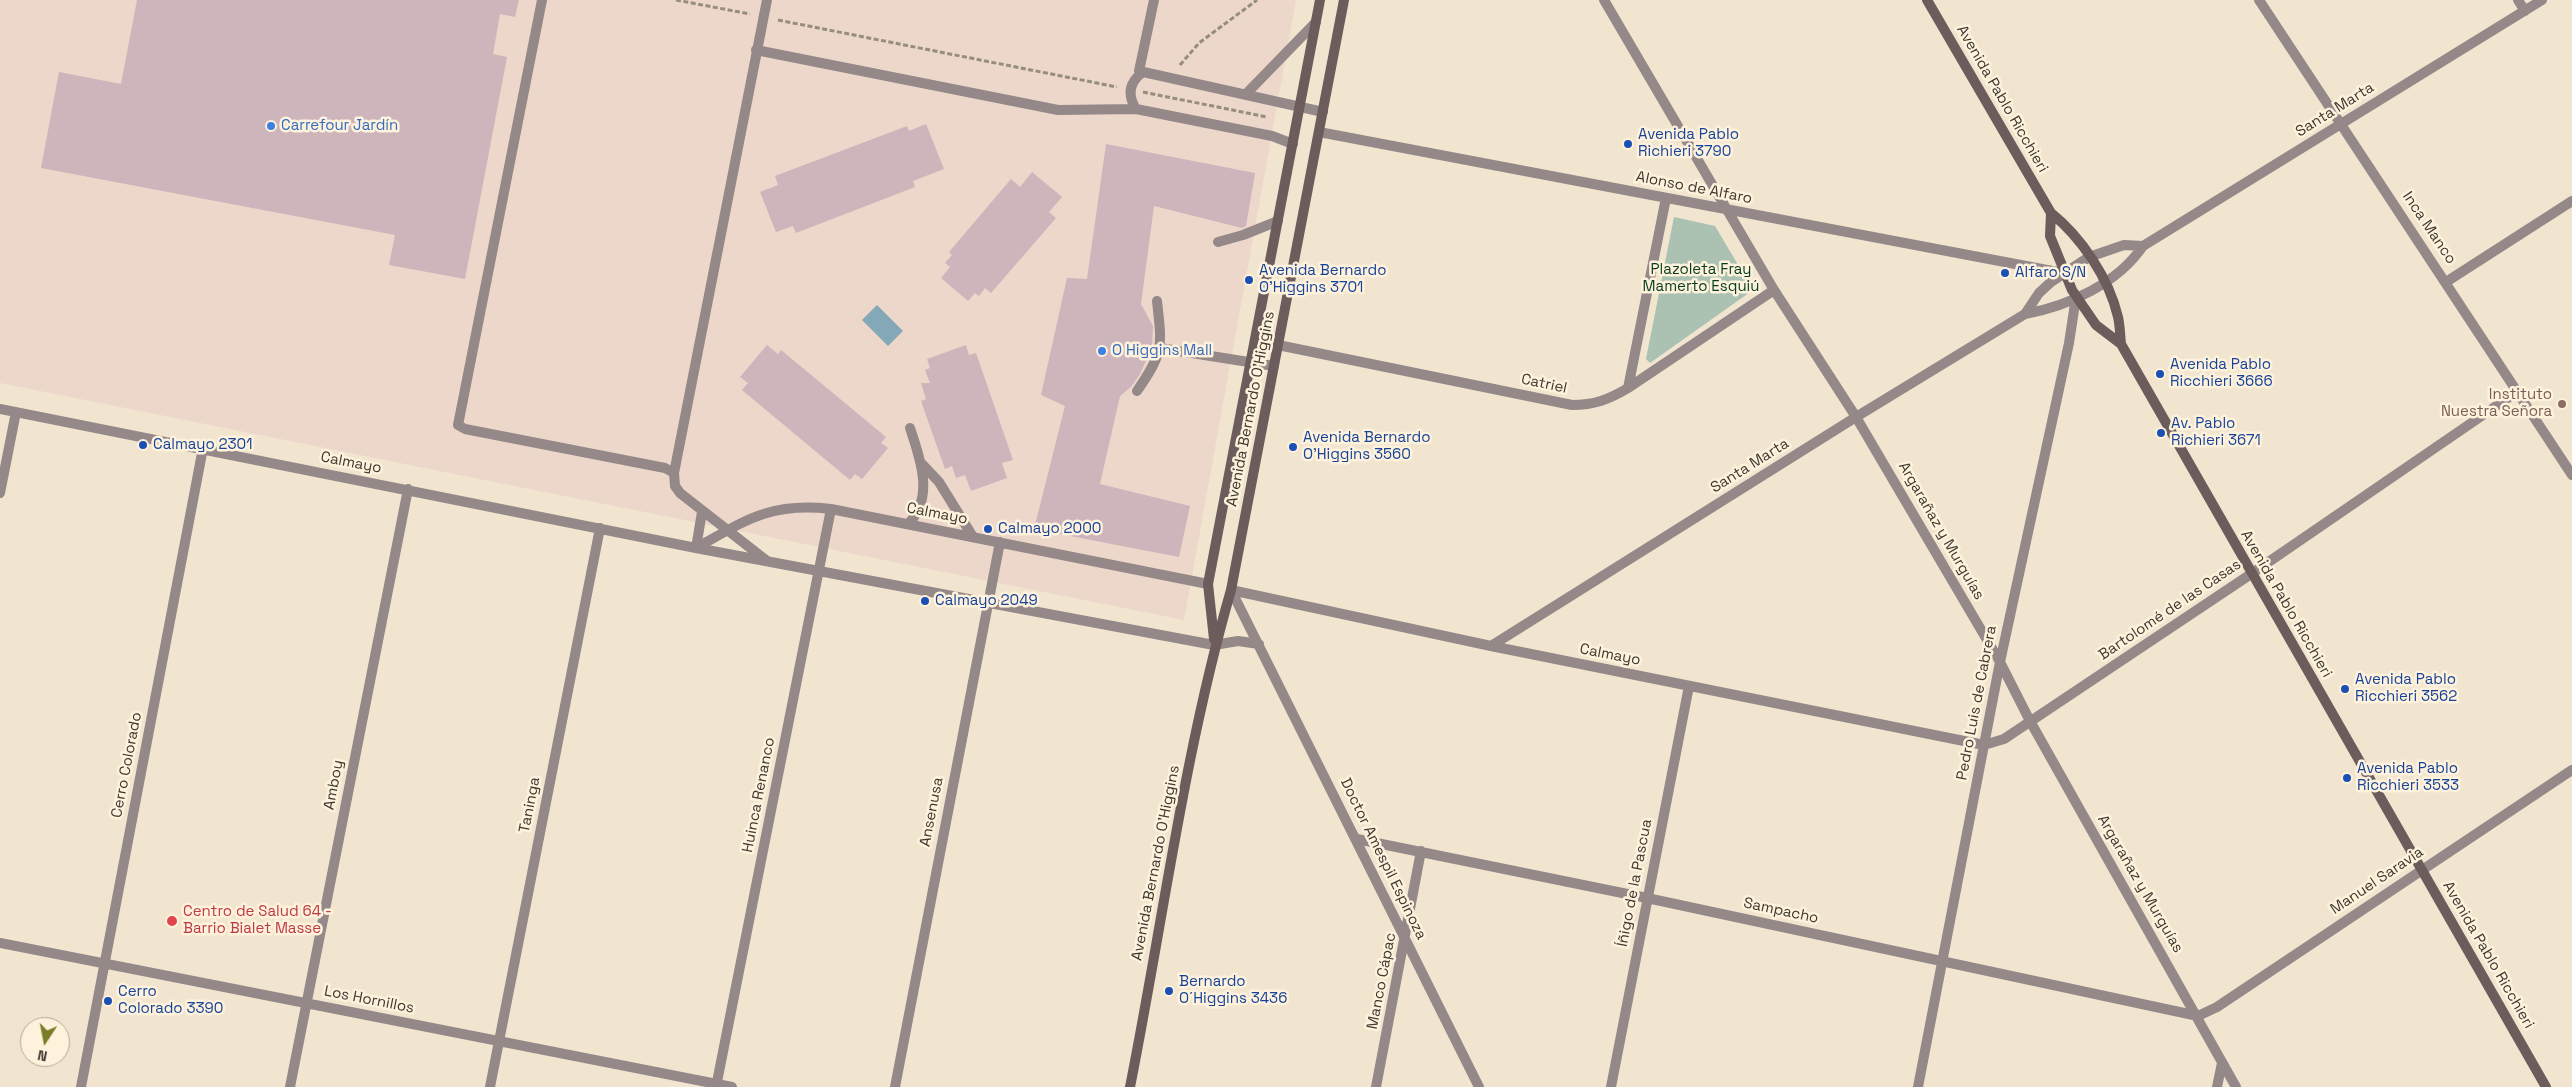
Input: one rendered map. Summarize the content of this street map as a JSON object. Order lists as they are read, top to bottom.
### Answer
{
  "streets": {
    "main road": ["Avenida Pablo Ricchieri", "Avenida Bernardo O'Higgins"],
    "street": [
      "Santa Marta",
      "Alonso de Alfaro",
      "Inca Manco",
      "Catriel",
      "Calmayo",
      "Argarañaz y Murguías",
      "Bartolomé de las Casas",
      "Pedro Luis de Cabrera",
      "Cerro Colorado",
      "Amboy",
      "Huinca Renanco",
      "Taninga",
      "Ansenusa",
      "Doctor Amespil Espinoza",
      "Manuel Saravia",
      "Íñigo de la Pascua",
      "Sampacho",
      "Manco Cápac",
      "Los Hornillos"
    ]
  },
  "crossings": [
    ["Avenida Pablo Ricchieri", "Santa Marta"],
    ["Avenida Pablo Ricchieri", "Alonso de Alfaro"],
    ["Avenida Pablo Ricchieri", "Bartolomé de las Casas"],
    ["Avenida Pablo Ricchieri", "Pedro Luis de Cabrera"],
    ["Avenida Pablo Ricchieri", "Manuel Saravia"],
    ["Santa Marta", "Alonso de Alfaro"],
    ["Santa Marta", "Inca Manco"],
    ["Santa Marta", "Calmayo"],
    ["Santa Marta", "Argarañaz y Murguías"],
    ["Santa Marta", "Pedro Luis de Cabrera"],
    ["Alonso de Alfaro", "Avenida Bernardo O'Higgins"],
    ["Alonso de Alfaro", "Argarañaz y Murguías"],
    ["Inca Manco", "Bartolomé de las Casas"],
    ["Catriel", "Avenida Bernardo O'Higgins"],
    ["Catriel", "Argarañaz y Murguías"],
    ["Avenida Bernardo O'Higgins", "Calmayo"],
    ["Avenida Bernardo O'Higgins", "Doctor Amespil Espinoza"],
    ["Calmayo", "Bartolomé de las Casas"],
    ["Calmayo", "Pedro Luis de Cabrera"],
    ["Calmayo", "Cerro Colorado"],
    ["Calmayo", "Amboy"],
    ["Calmayo", "Huinca Renanco"],
    ["Calmayo", "Taninga"],
    ["Calmayo", "Ansenusa"],
    ["Calmayo", "Doctor Amespil Espinoza"],
    ["Calmayo", "Íñigo de la Pascua"],
    ["Argarañaz y Murguías", "Bartolomé de las Casas"],
    ["Argarañaz y Murguías", "Pedro Luis de Cabrera"],
    ["Argarañaz y Murguías", "Manuel Saravia"],
    ["Argarañaz y Murguías", "Sampacho"],
    ["Bartolomé de las Casas", "Pedro Luis de Cabrera"],
    ["Pedro Luis de Cabrera", "Sampacho"],
    ["Cerro Colorado", "Los Hornillos"],
    ["Amboy", "Los Hornillos"],
    ["Huinca Renanco", "Los Hornillos"],
    ["Taninga", "Los Hornillos"],
    ["Doctor Amespil Espinoza", "Sampacho"],
    ["Doctor Amespil Espinoza", "Manco Cápac"],
    ["Manuel Saravia", "Sampacho"],
    ["Íñigo de la Pascua", "Sampacho"],
    ["Sampacho", "Manco Cápac"]
  ],
  "parks": ["Plazoleta Fray Mamerto Esquiú"],
  "places": [
    "Carrefour Jardín",
    "Avenida Pablo Richieri 3790",
    "Alfaro S/N",
    "Avenida Bernardo O'Higgins 3701",
    "O Higgins Mall",
    "Avenida Pablo Ricchieri 3666",
    "Instituto Nuestra Señora",
    "Av. Pablo Richieri 3671",
    "Calmayo 2301",
    "Avenida Bernardo O'Higgins 3560",
    "Calmayo 2000",
    "Calmayo 2049",
    "Avenida Pablo Ricchieri 3562",
    "Avenida Pablo Ricchieri 3533",
    "Centro de Salud 64 - Barrio Bialet Masse",
    "Bernardo O´Higgins 3436",
    "Cerro Colorado 3390"
  ],
  "north": "bottom"
}
